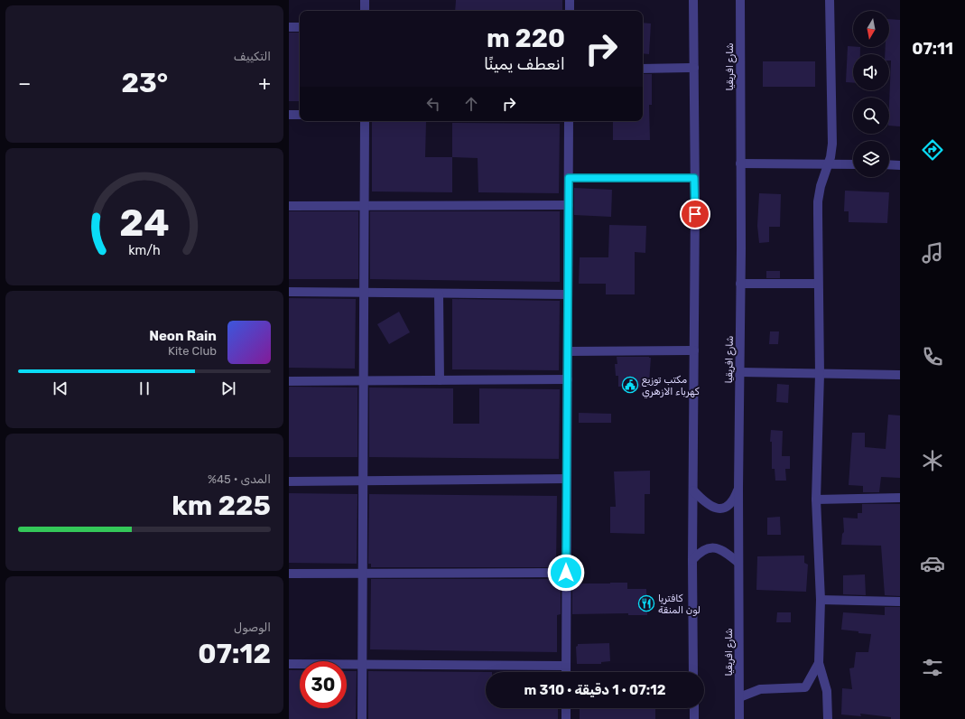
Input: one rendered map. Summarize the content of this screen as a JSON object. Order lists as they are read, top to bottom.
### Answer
{
  "streets": {
    "street": ["شارع افريقيا"]
  },
  "places": {
    "public building": ["مكتب توزيع كهرباء الازهري"],
    "restaurant": ["كافتريا لون المنقة"]
  },
  "north": "bottom",
  "page": {
    "tabs": "07:11",
    "tile": [
      "التكييف",
      ["المدى · 45%", "225 km"],
      ["الوصول", "07:12"]
    ],
    "turn": ["220 m", "انعطف يمينًا"],
    "heat": ["−", "23°", "+"],
    "song": ["Neon Rain", "Kite Club"],
    "limit": "30",
    "trip": "07:12 · 1 دقيقة · 310 m",
    "gauge": ["24", "km/h"]
  }
}
